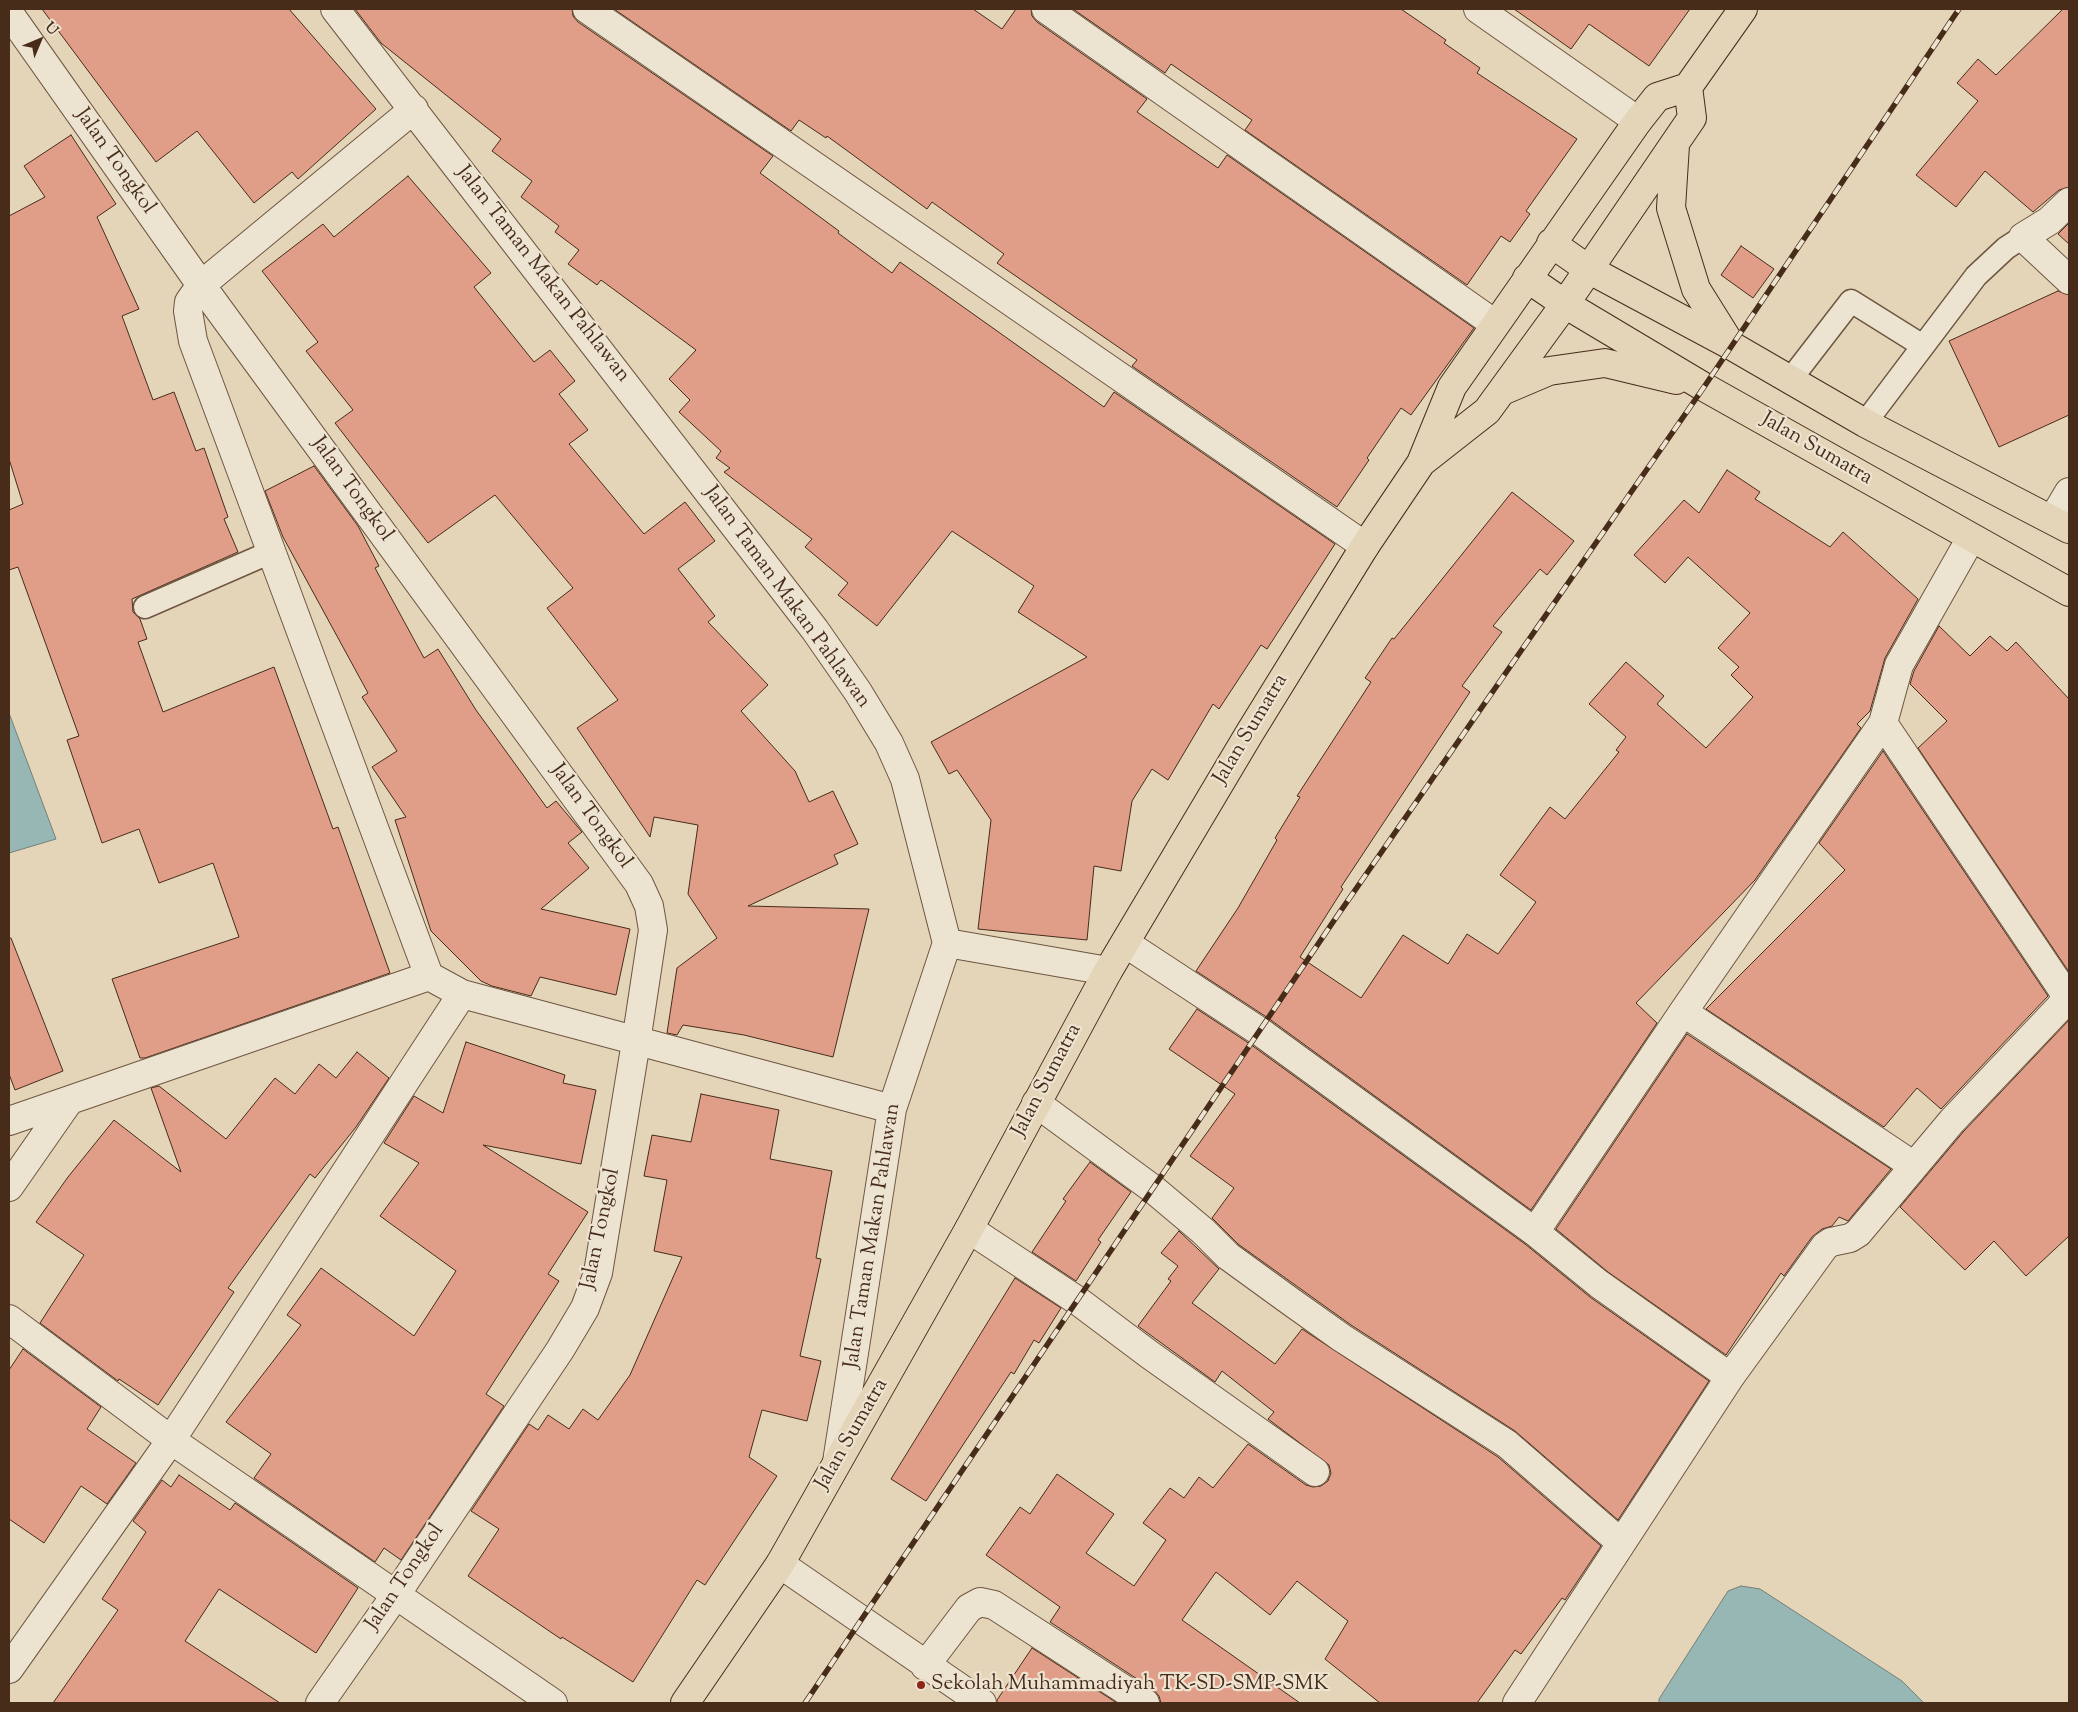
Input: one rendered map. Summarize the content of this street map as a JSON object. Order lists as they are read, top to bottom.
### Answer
{
  "streets": {
    "highway": ["Jalan Sumatra"],
    "street": ["Jalan Tongkol", "Jalan Taman Makan Pahlawan"]
  },
  "crossings": [
    ["Jalan Taman Makan Pahlawan", "Jalan Sumatra"]
  ],
  "places": ["Sekolah Muhammadiyah TK-SD-SMP-SMK"],
  "north": "top right"
}
